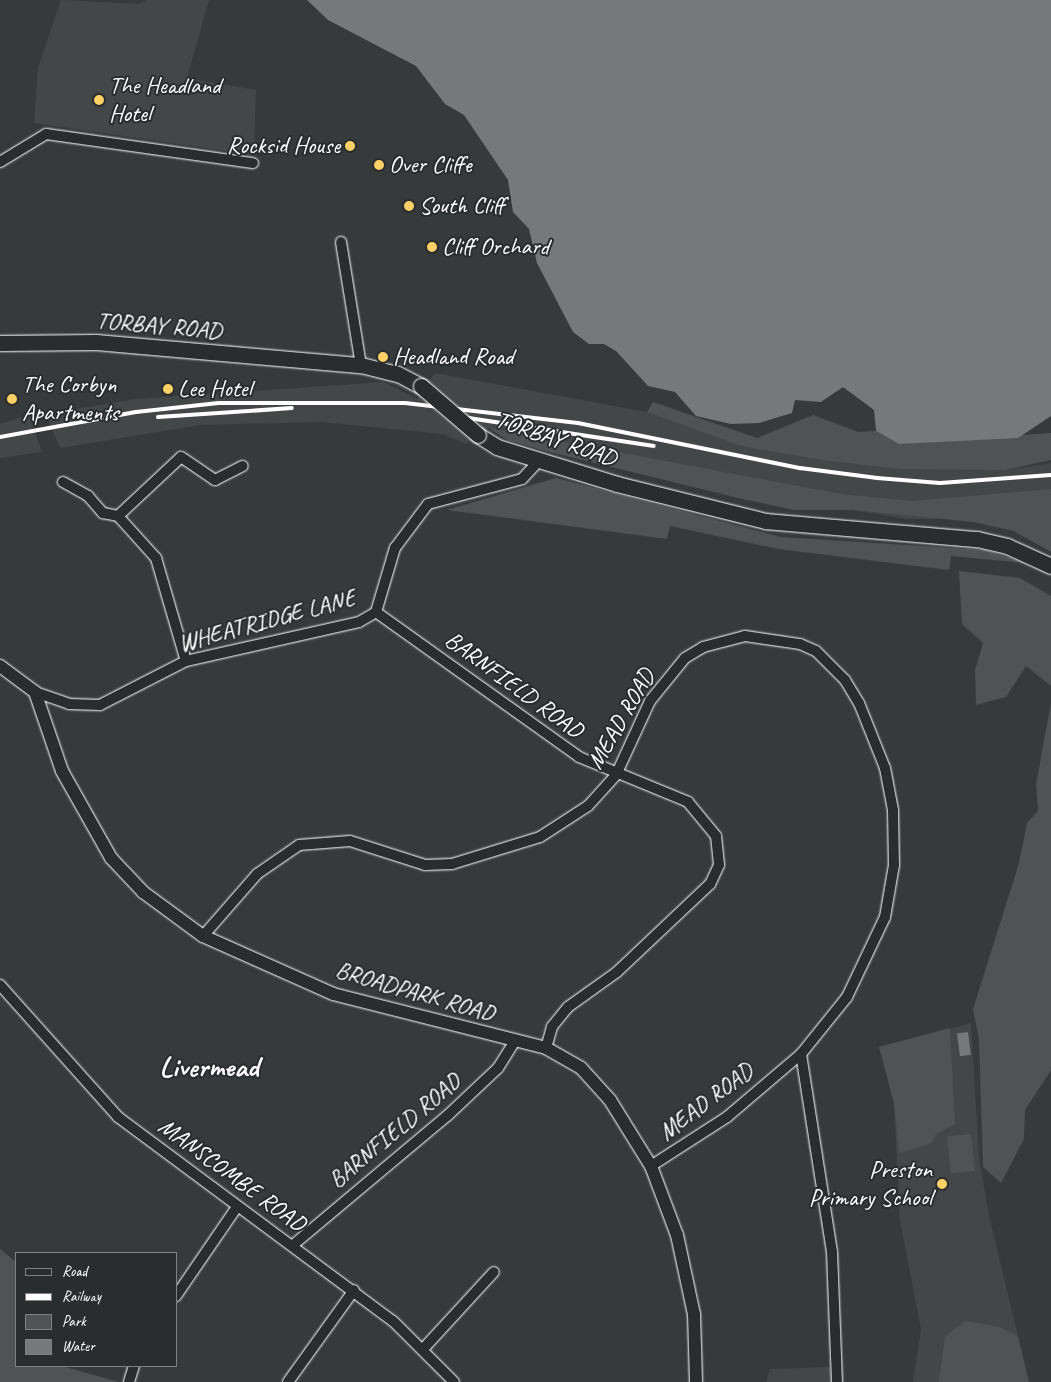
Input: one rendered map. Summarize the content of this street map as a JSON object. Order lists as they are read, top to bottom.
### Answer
{
  "streets": {
    "main road": ["TORBAY ROAD"],
    "street": [
      "WHEATRIDGE LANE",
      "BARNFIELD ROAD",
      "MEAD ROAD",
      "BROADPARK ROAD",
      "MANSCOMBE ROAD"
    ]
  },
  "crossings": [
    ["TORBAY ROAD", "WHEATRIDGE LANE"],
    ["WHEATRIDGE LANE", "BARNFIELD ROAD"],
    ["WHEATRIDGE LANE", "BROADPARK ROAD"],
    ["BARNFIELD ROAD", "MEAD ROAD"],
    ["BARNFIELD ROAD", "BROADPARK ROAD"],
    ["BARNFIELD ROAD", "MANSCOMBE ROAD"],
    ["MEAD ROAD", "BROADPARK ROAD"]
  ],
  "districts": ["Livermead"],
  "places": [
    "The Headland Hotel",
    "Rocksid House",
    "Over Cliffe",
    "South Cliff",
    "Cliff Orchard",
    "Headland Road",
    "Lee Hotel",
    "The Corbyn Apartments",
    "Preston Primary School"
  ],
  "legend": [
    "Road",
    "Railway",
    "Park",
    "Water"
  ]
}
